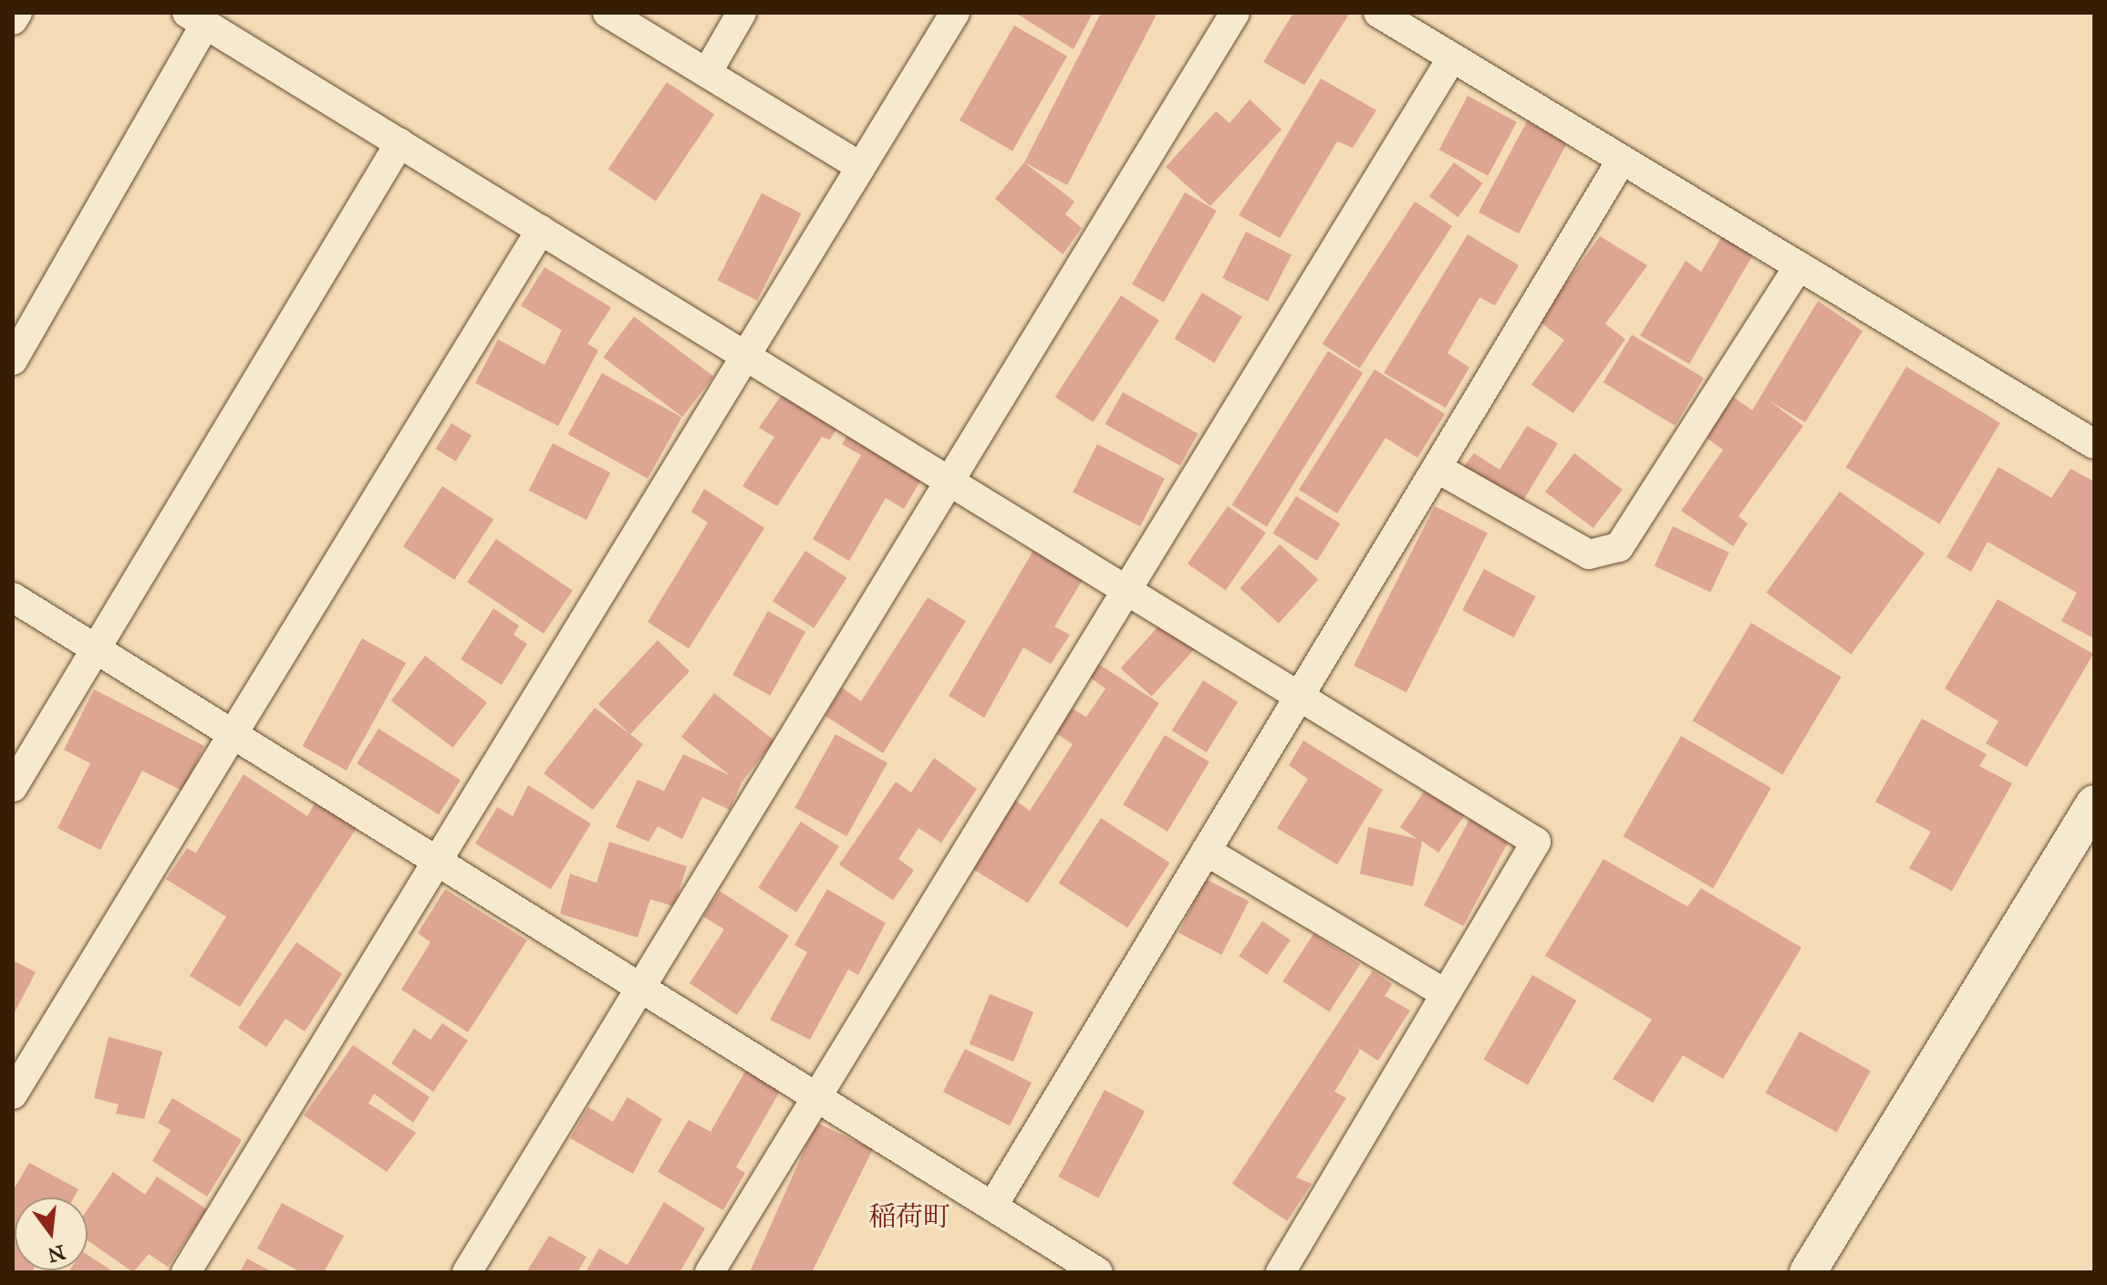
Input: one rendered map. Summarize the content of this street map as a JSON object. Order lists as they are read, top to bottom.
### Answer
{
  "districts": ["稲荷町"],
  "north": "bottom"
}
